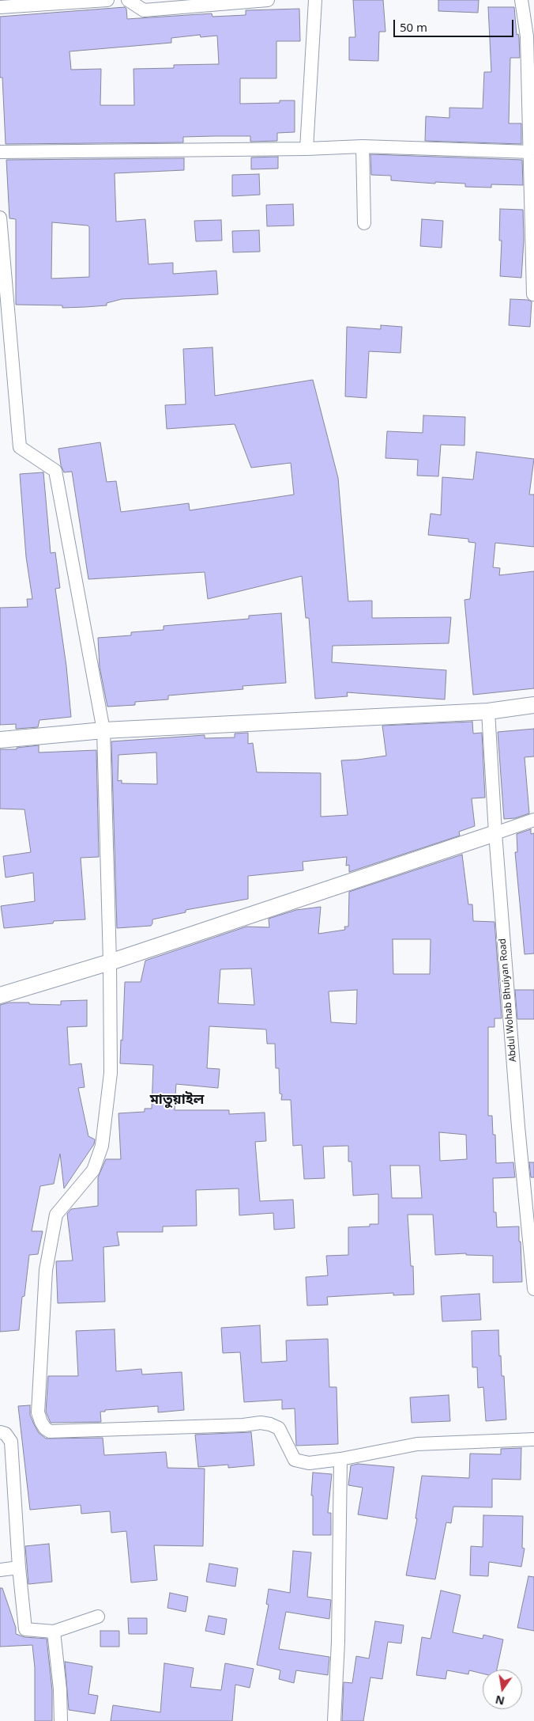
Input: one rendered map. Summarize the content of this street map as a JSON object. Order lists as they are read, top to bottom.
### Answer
{
  "streets": {
    "street": ["Abdul Wohab Bhuiyan Road"]
  },
  "districts": ["মাতুয়াইল"],
  "scale_bar": "50 m",
  "north": "bottom"
}
